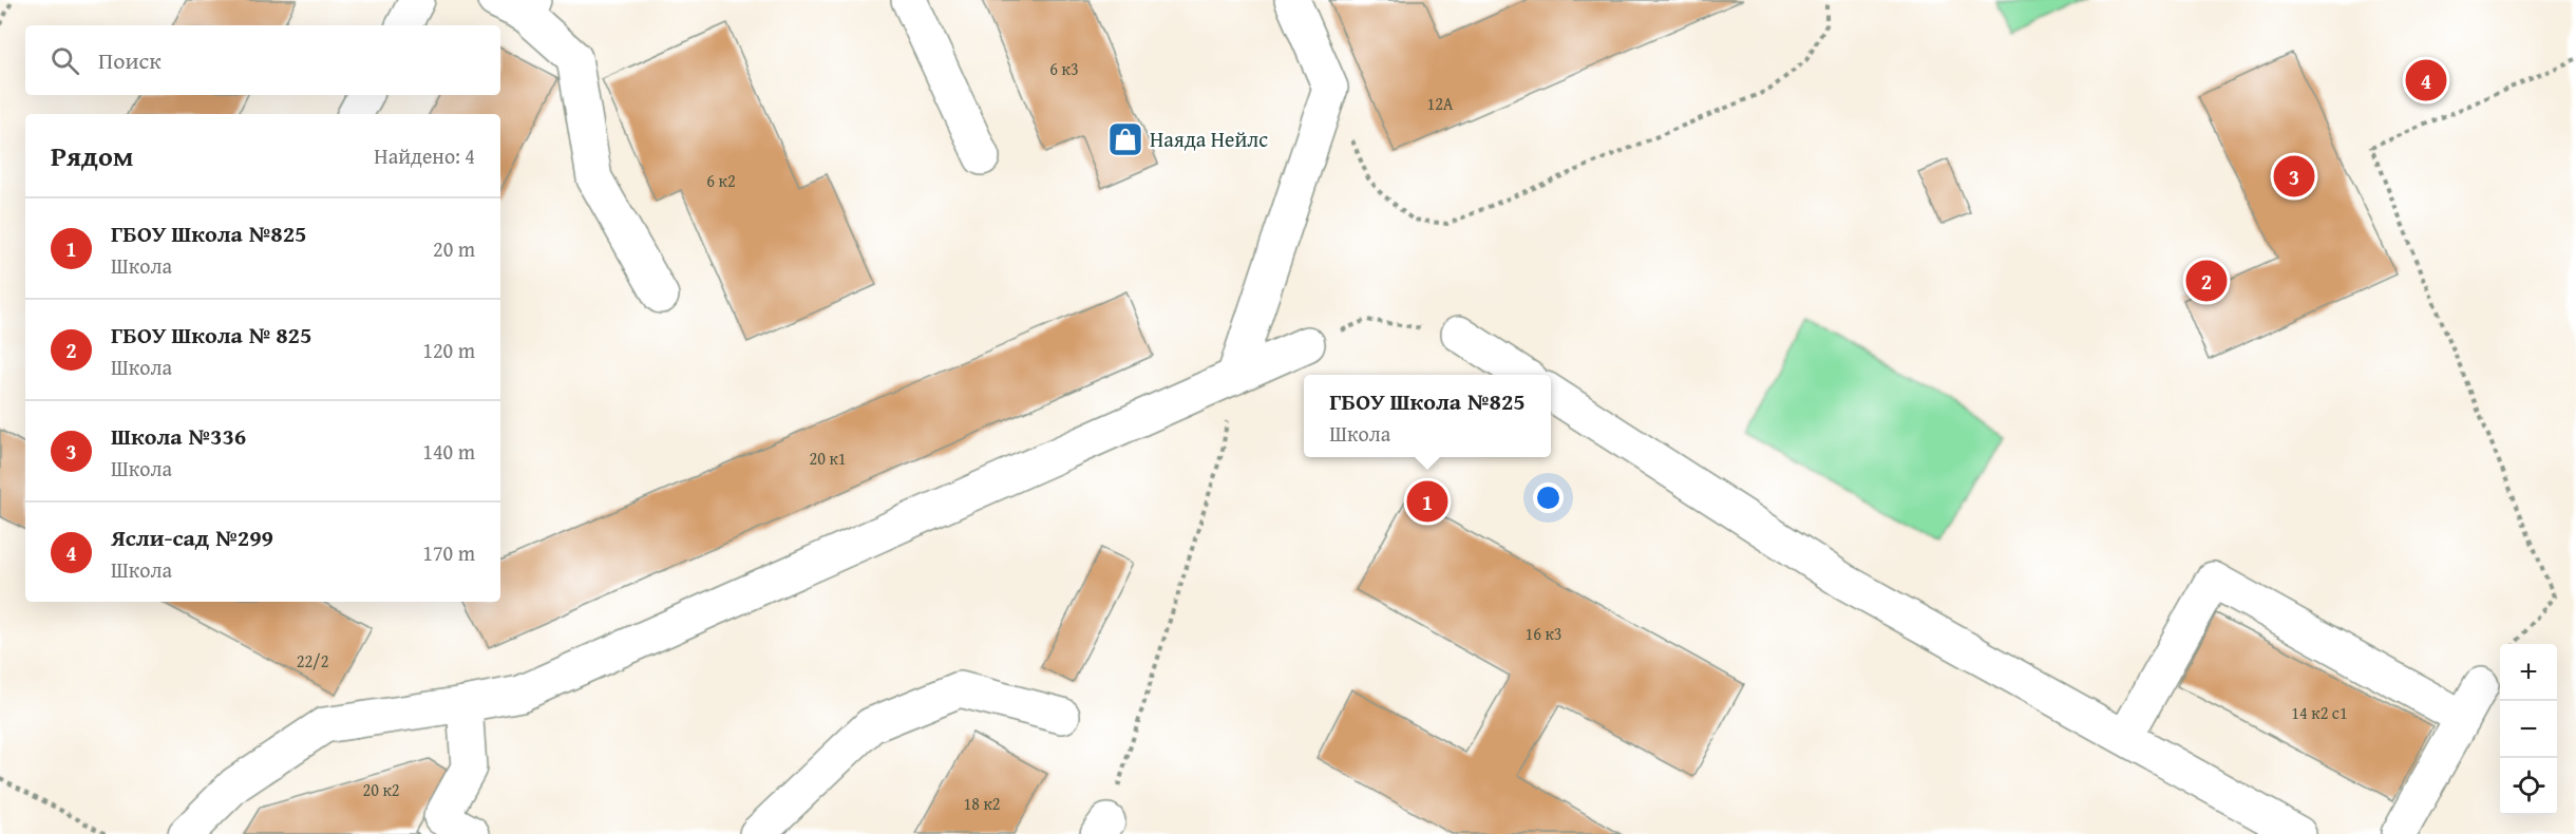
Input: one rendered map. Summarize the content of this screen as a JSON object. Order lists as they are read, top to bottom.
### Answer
{
  "places": {
    "shop": ["Наяда Нейлс"]
  },
  "house_numbers": [
    "6 к3",
    "12А",
    "6 к2",
    "20 к1",
    "16 к3",
    "22/2",
    "14 к2 с1",
    "20 к2",
    "18 к2"
  ],
  "page": {
    "search": "Поиск",
    "pins": [
      "4",
      "3",
      "2",
      "1"
    ],
    "heading": ["Рядом", "Найдено: 4"],
    "list": [
      {
        "mark": "1",
        "name": "ГБОУ Школа №825",
        "note": "Школа",
        "value": "20 m"
      },
      {
        "mark": "2",
        "name": "ГБОУ Школа № 825",
        "note": "Школа",
        "value": "120 m"
      },
      {
        "mark": "3",
        "name": "Школа №336",
        "note": "Школа",
        "value": "140 m"
      },
      {
        "mark": "4",
        "name": "Ясли-сад №299",
        "note": "Школа",
        "value": "170 m"
      }
    ],
    "popup": ["ГБОУ Школа №825", "Школа"],
    "map_buttons": ["+", "−"]
  }
}
